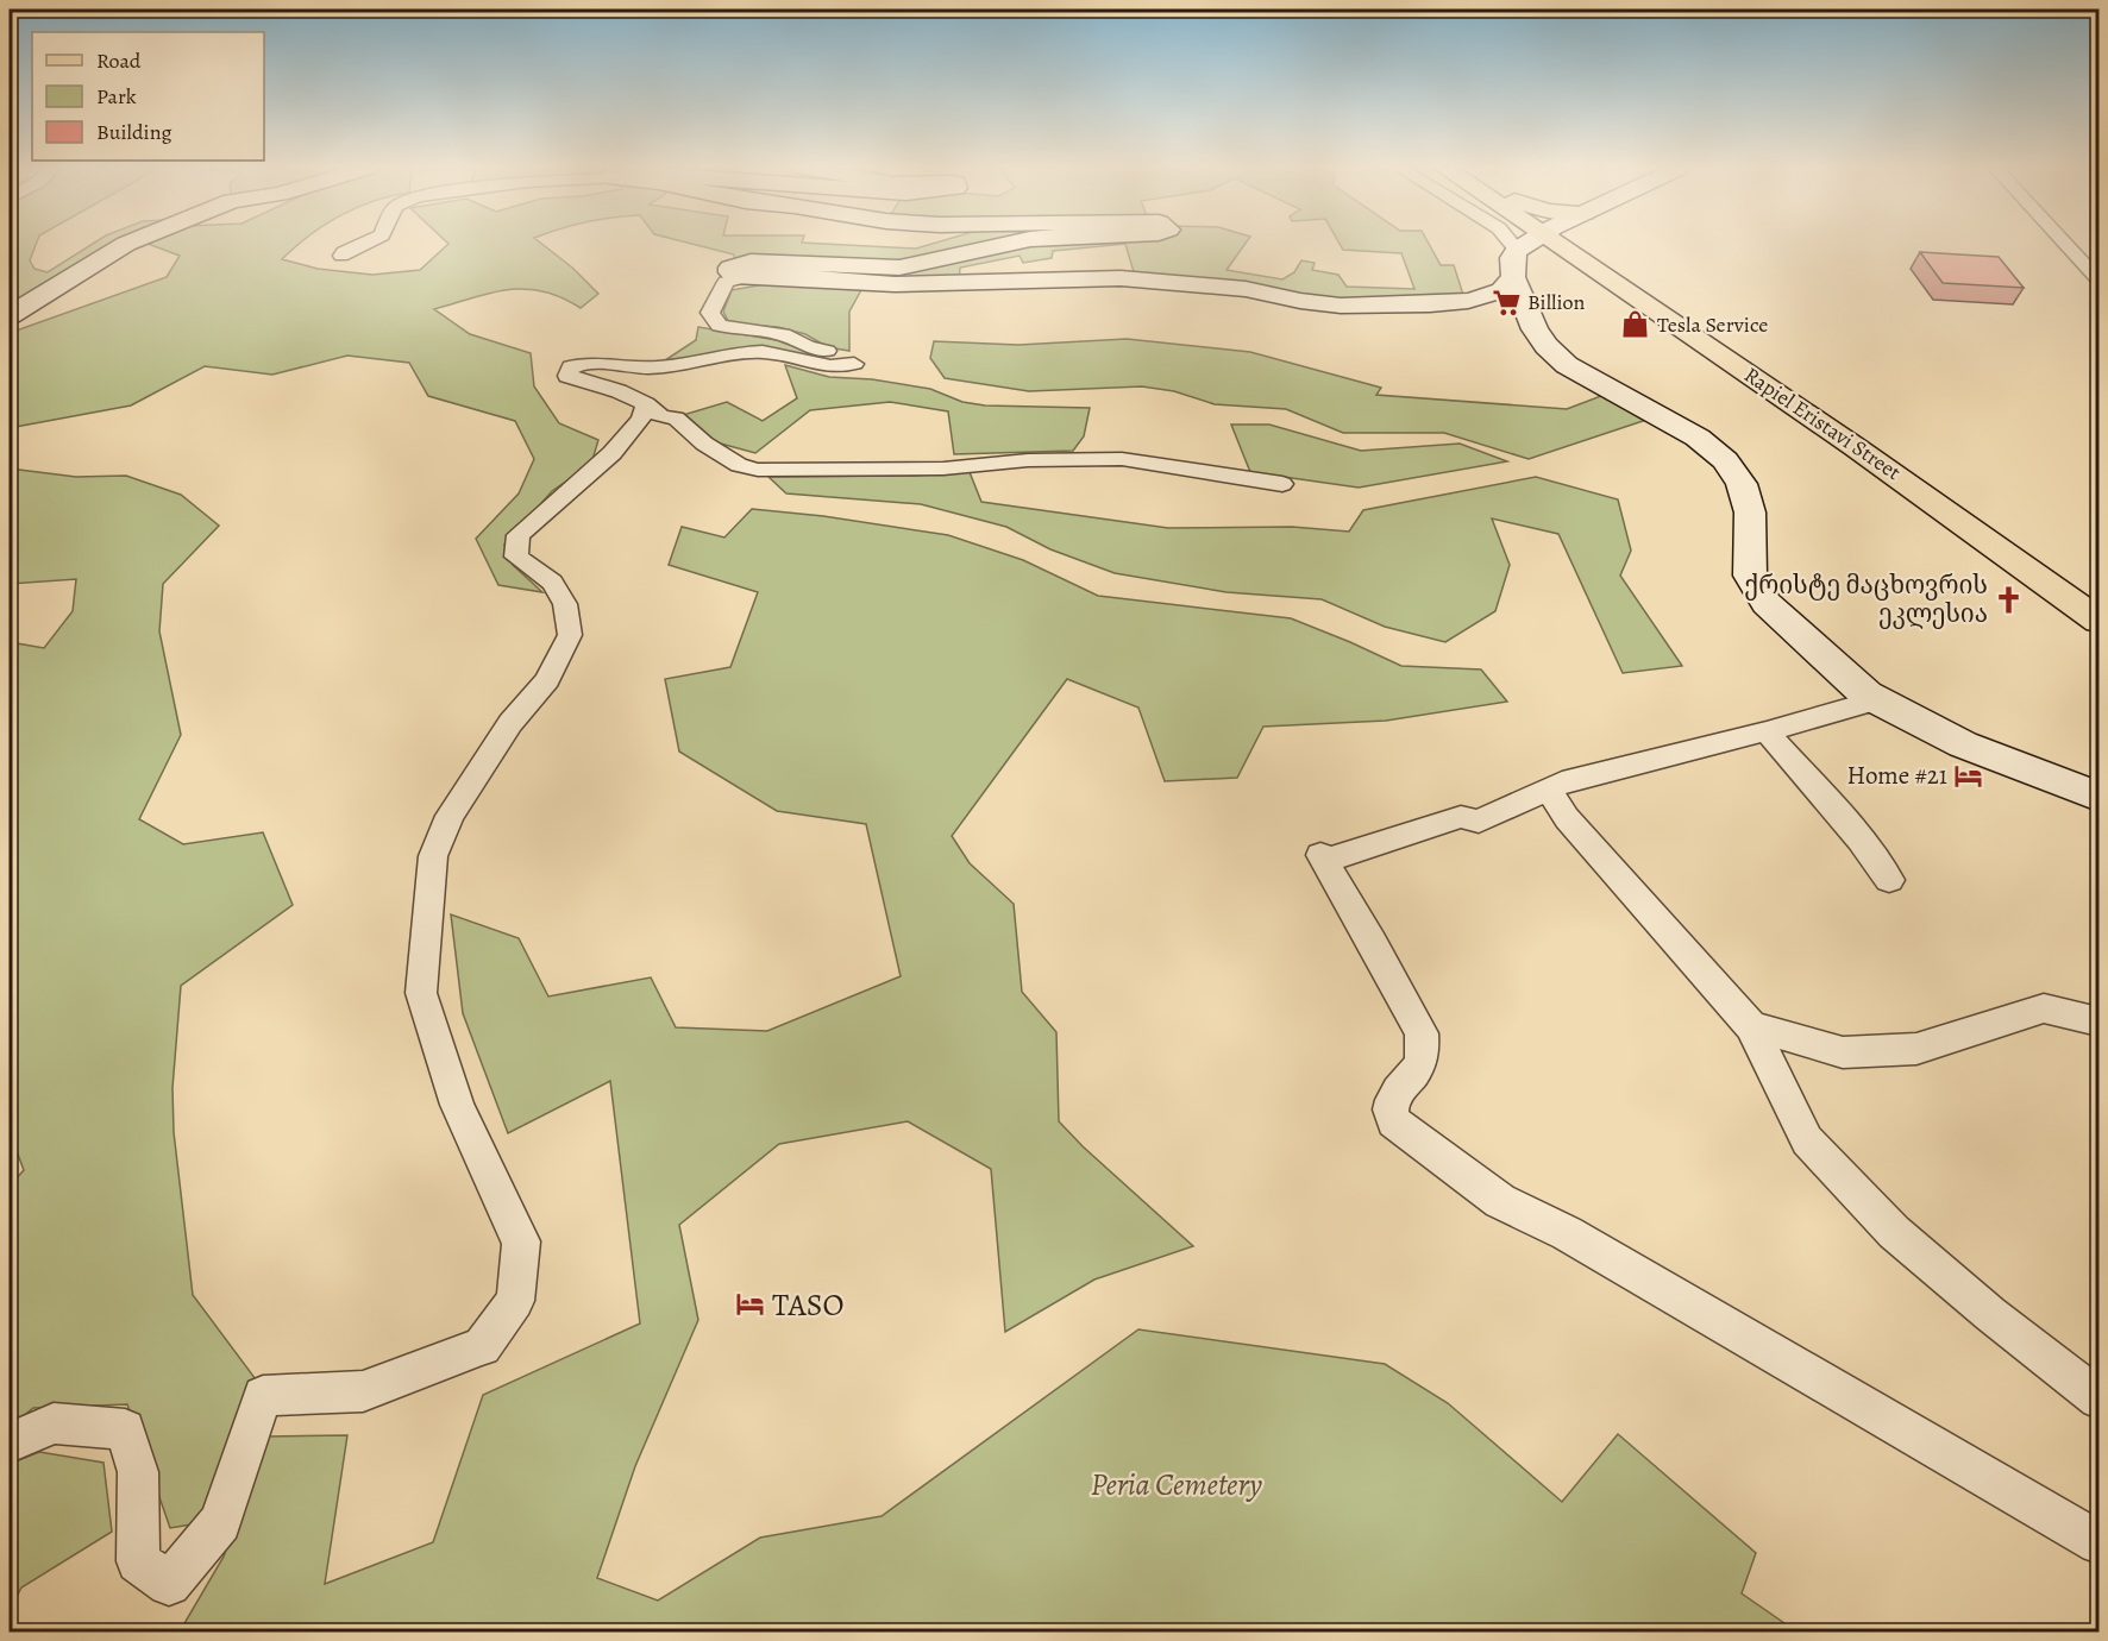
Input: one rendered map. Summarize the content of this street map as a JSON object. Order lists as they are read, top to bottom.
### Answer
{
  "streets": {
    "main road": ["Rapiel Eristavi Street"]
  },
  "parks": ["Peria Cemetery"],
  "places": {
    "supermarket": ["Billion"],
    "shop": ["Tesla Service"],
    "church": ["ქრისტე მაცხოვრის ეკლესია"],
    "hotel": ["Home #21", "TASO"]
  },
  "legend": ["Road", "Park", "Building"]
}
